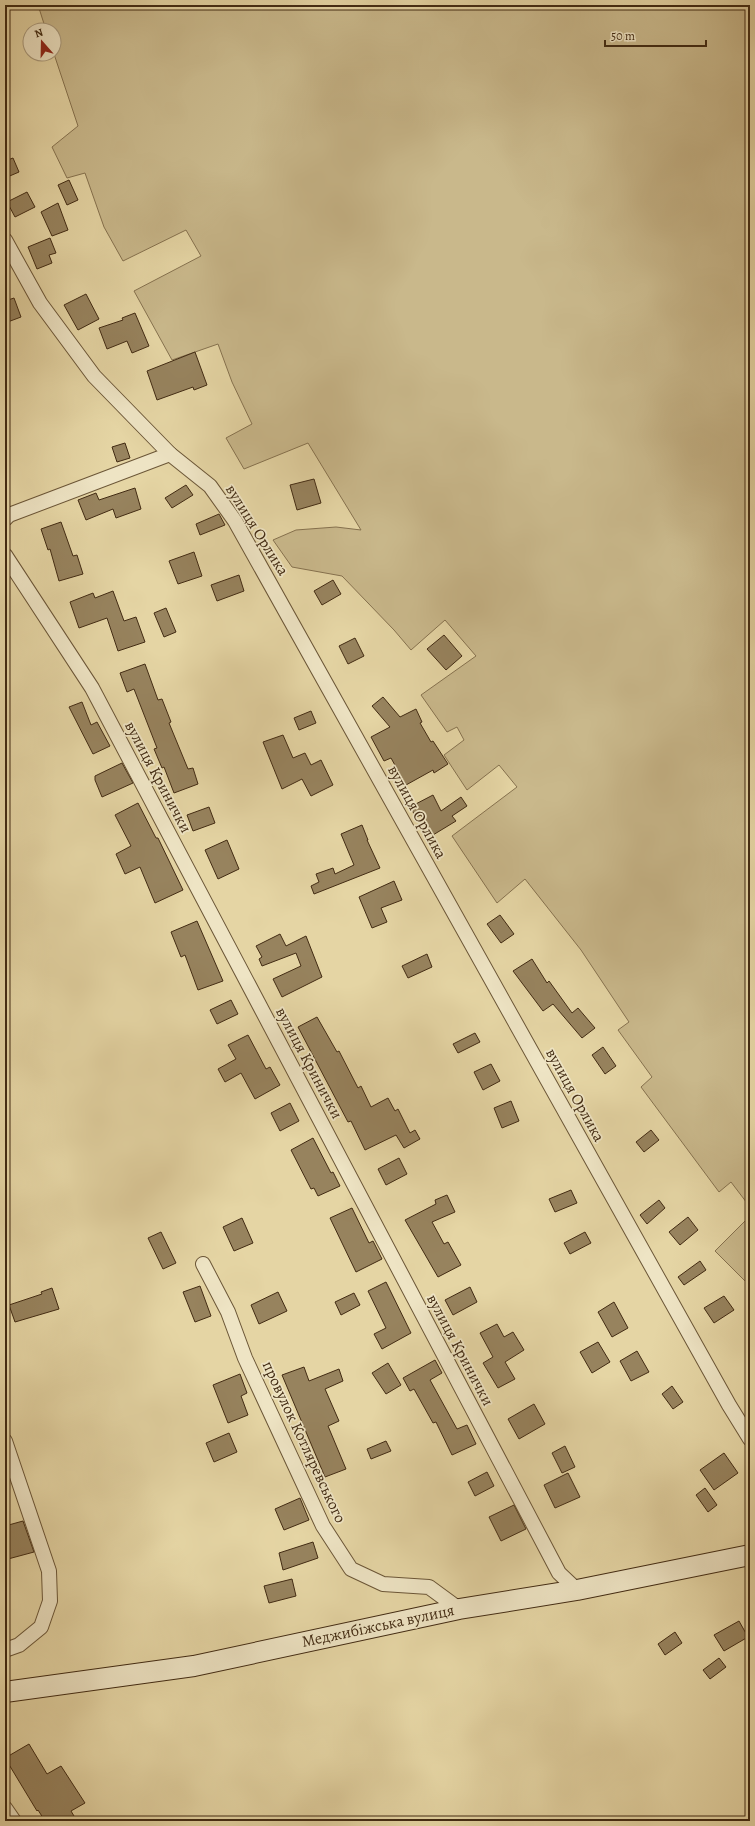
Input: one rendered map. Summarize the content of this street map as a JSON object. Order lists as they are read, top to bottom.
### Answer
{
  "streets": {
    "main road": ["Меджибіжська вулиця"],
    "street": ["вулиця Орлика", "вулиця Кринички", "провулок Котляревського"]
  },
  "crossings": [
    ["вулиця Кринички", "Меджибіжська вулиця"],
    ["провулок Котляревського", "Меджибіжська вулиця"]
  ],
  "scale_bar": "50 m",
  "north": "top"
}
